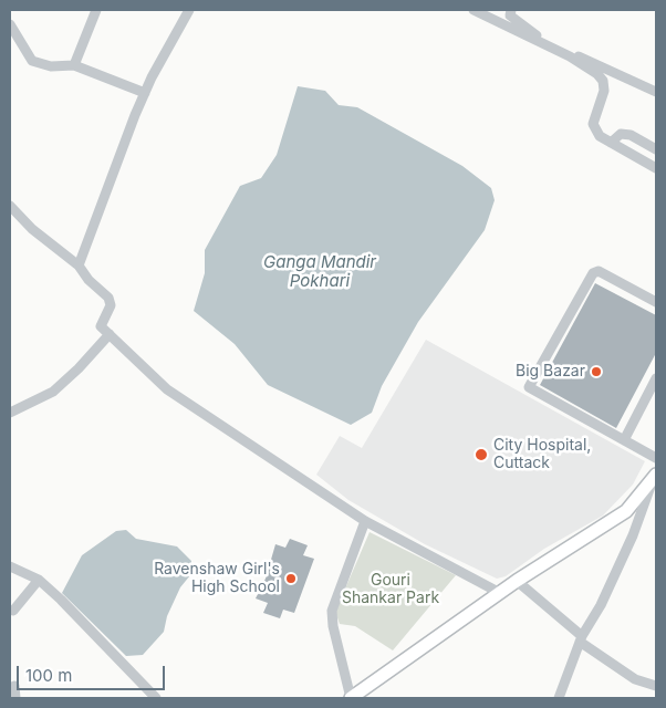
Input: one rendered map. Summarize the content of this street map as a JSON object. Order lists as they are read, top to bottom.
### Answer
{
  "water": ["Ganga Mandir Pokhari"],
  "parks": ["Gouri Shankar Park"],
  "places": ["Big Bazar", "City Hospital, Cuttack", "Ravenshaw Girl's High School"],
  "scale_bar": "100 m"
}
